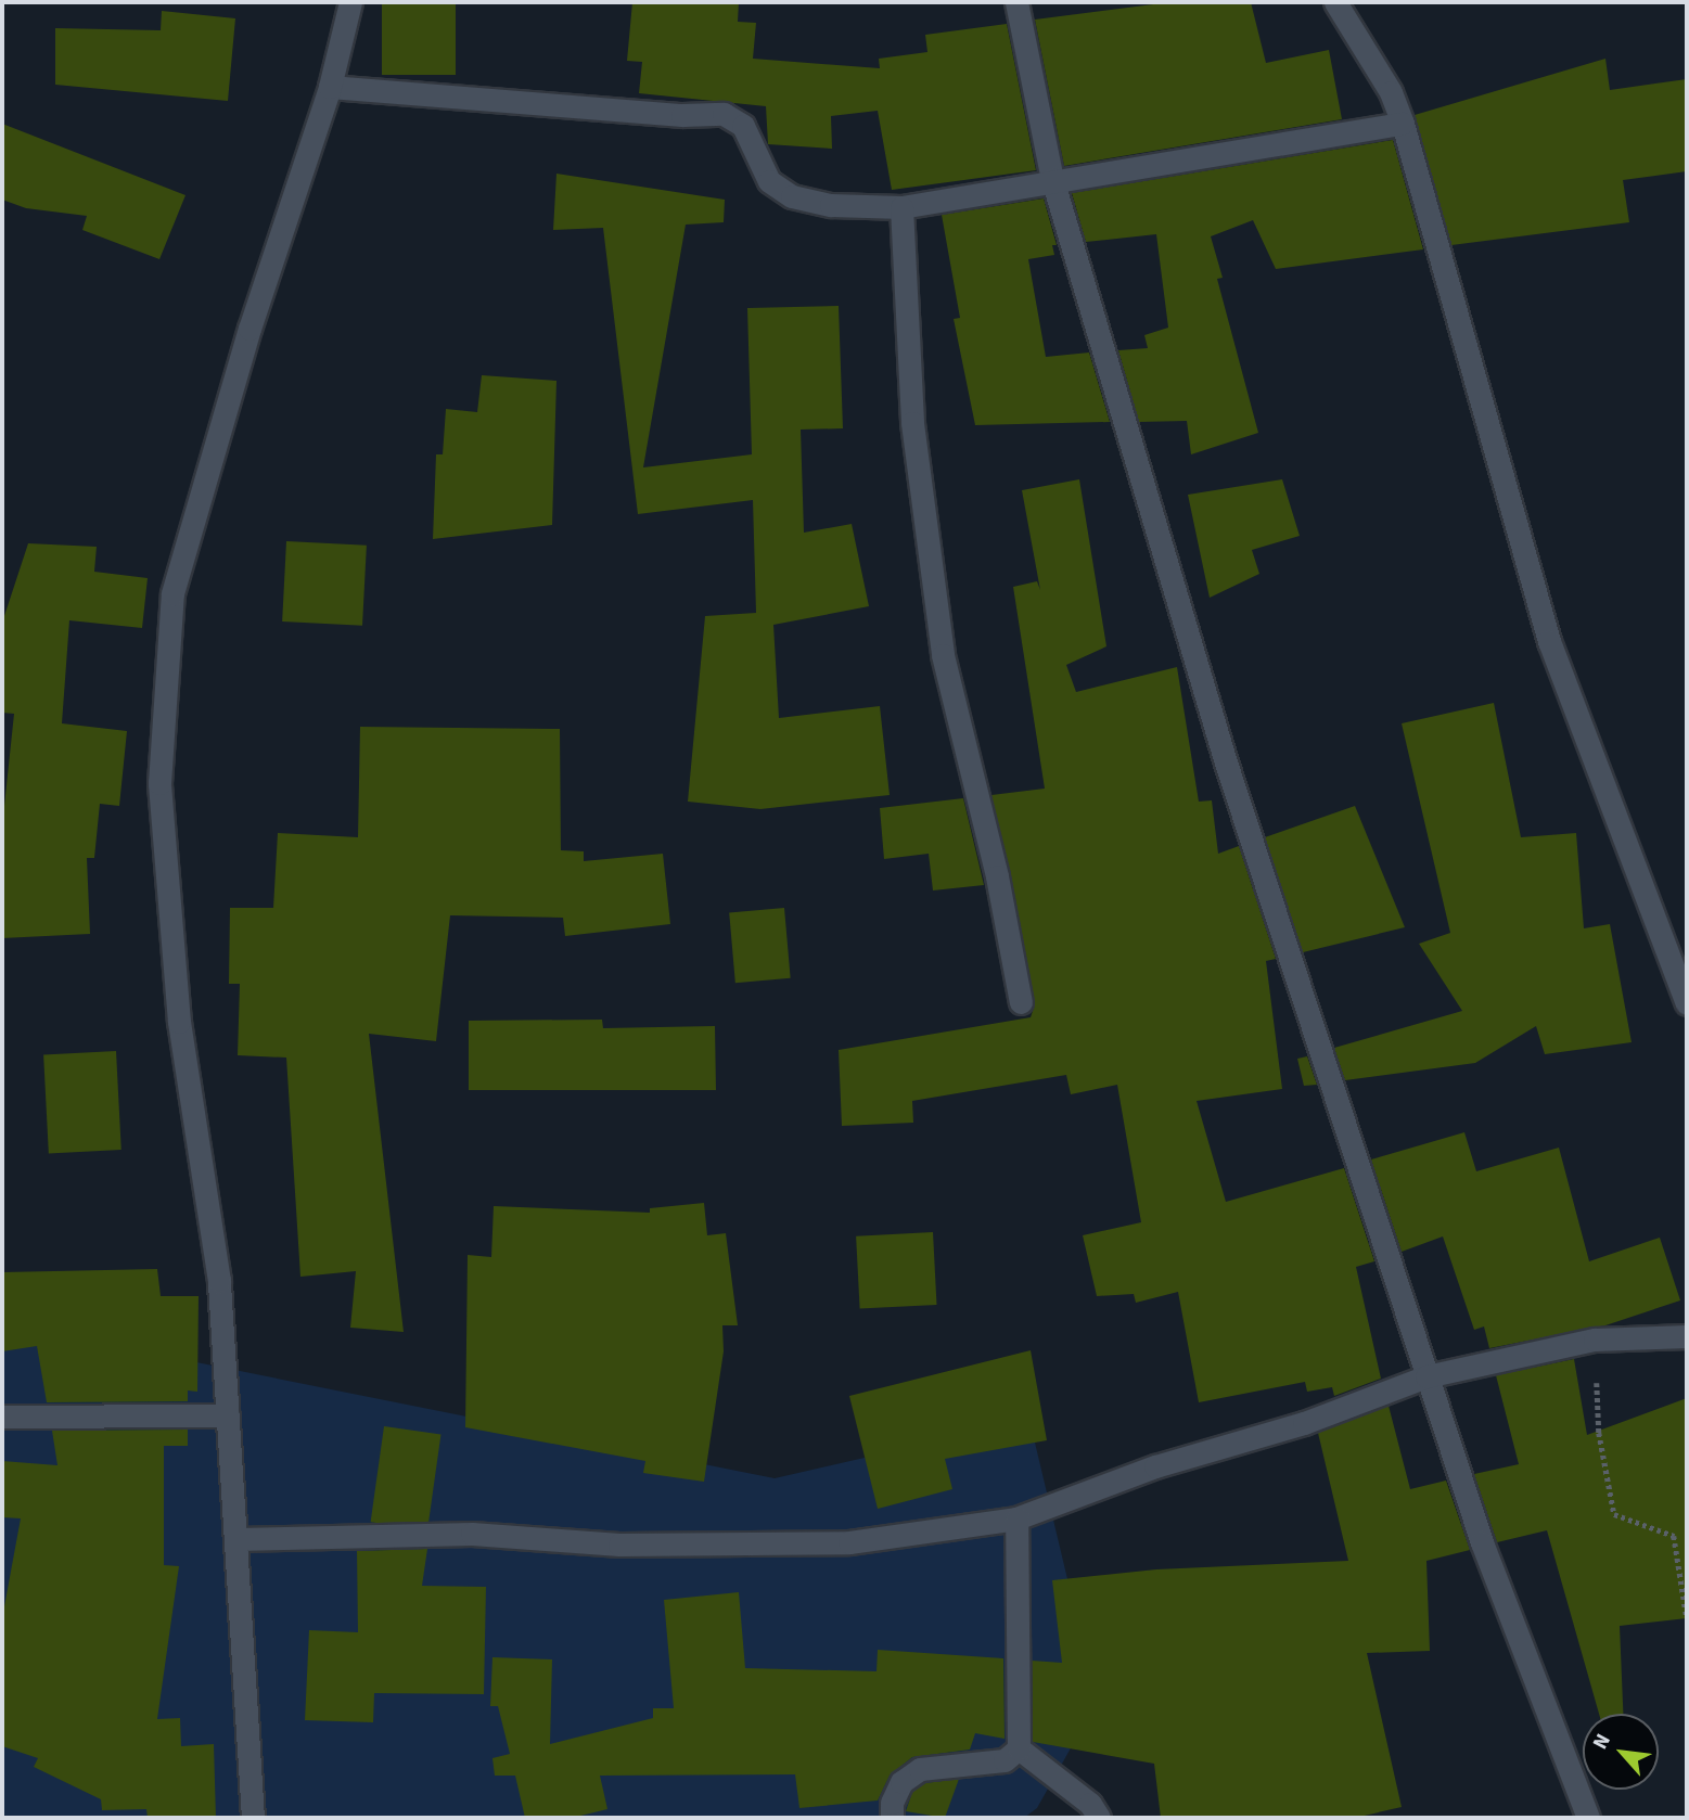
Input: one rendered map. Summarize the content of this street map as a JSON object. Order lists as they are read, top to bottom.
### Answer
{
  "north": "top left"
}
